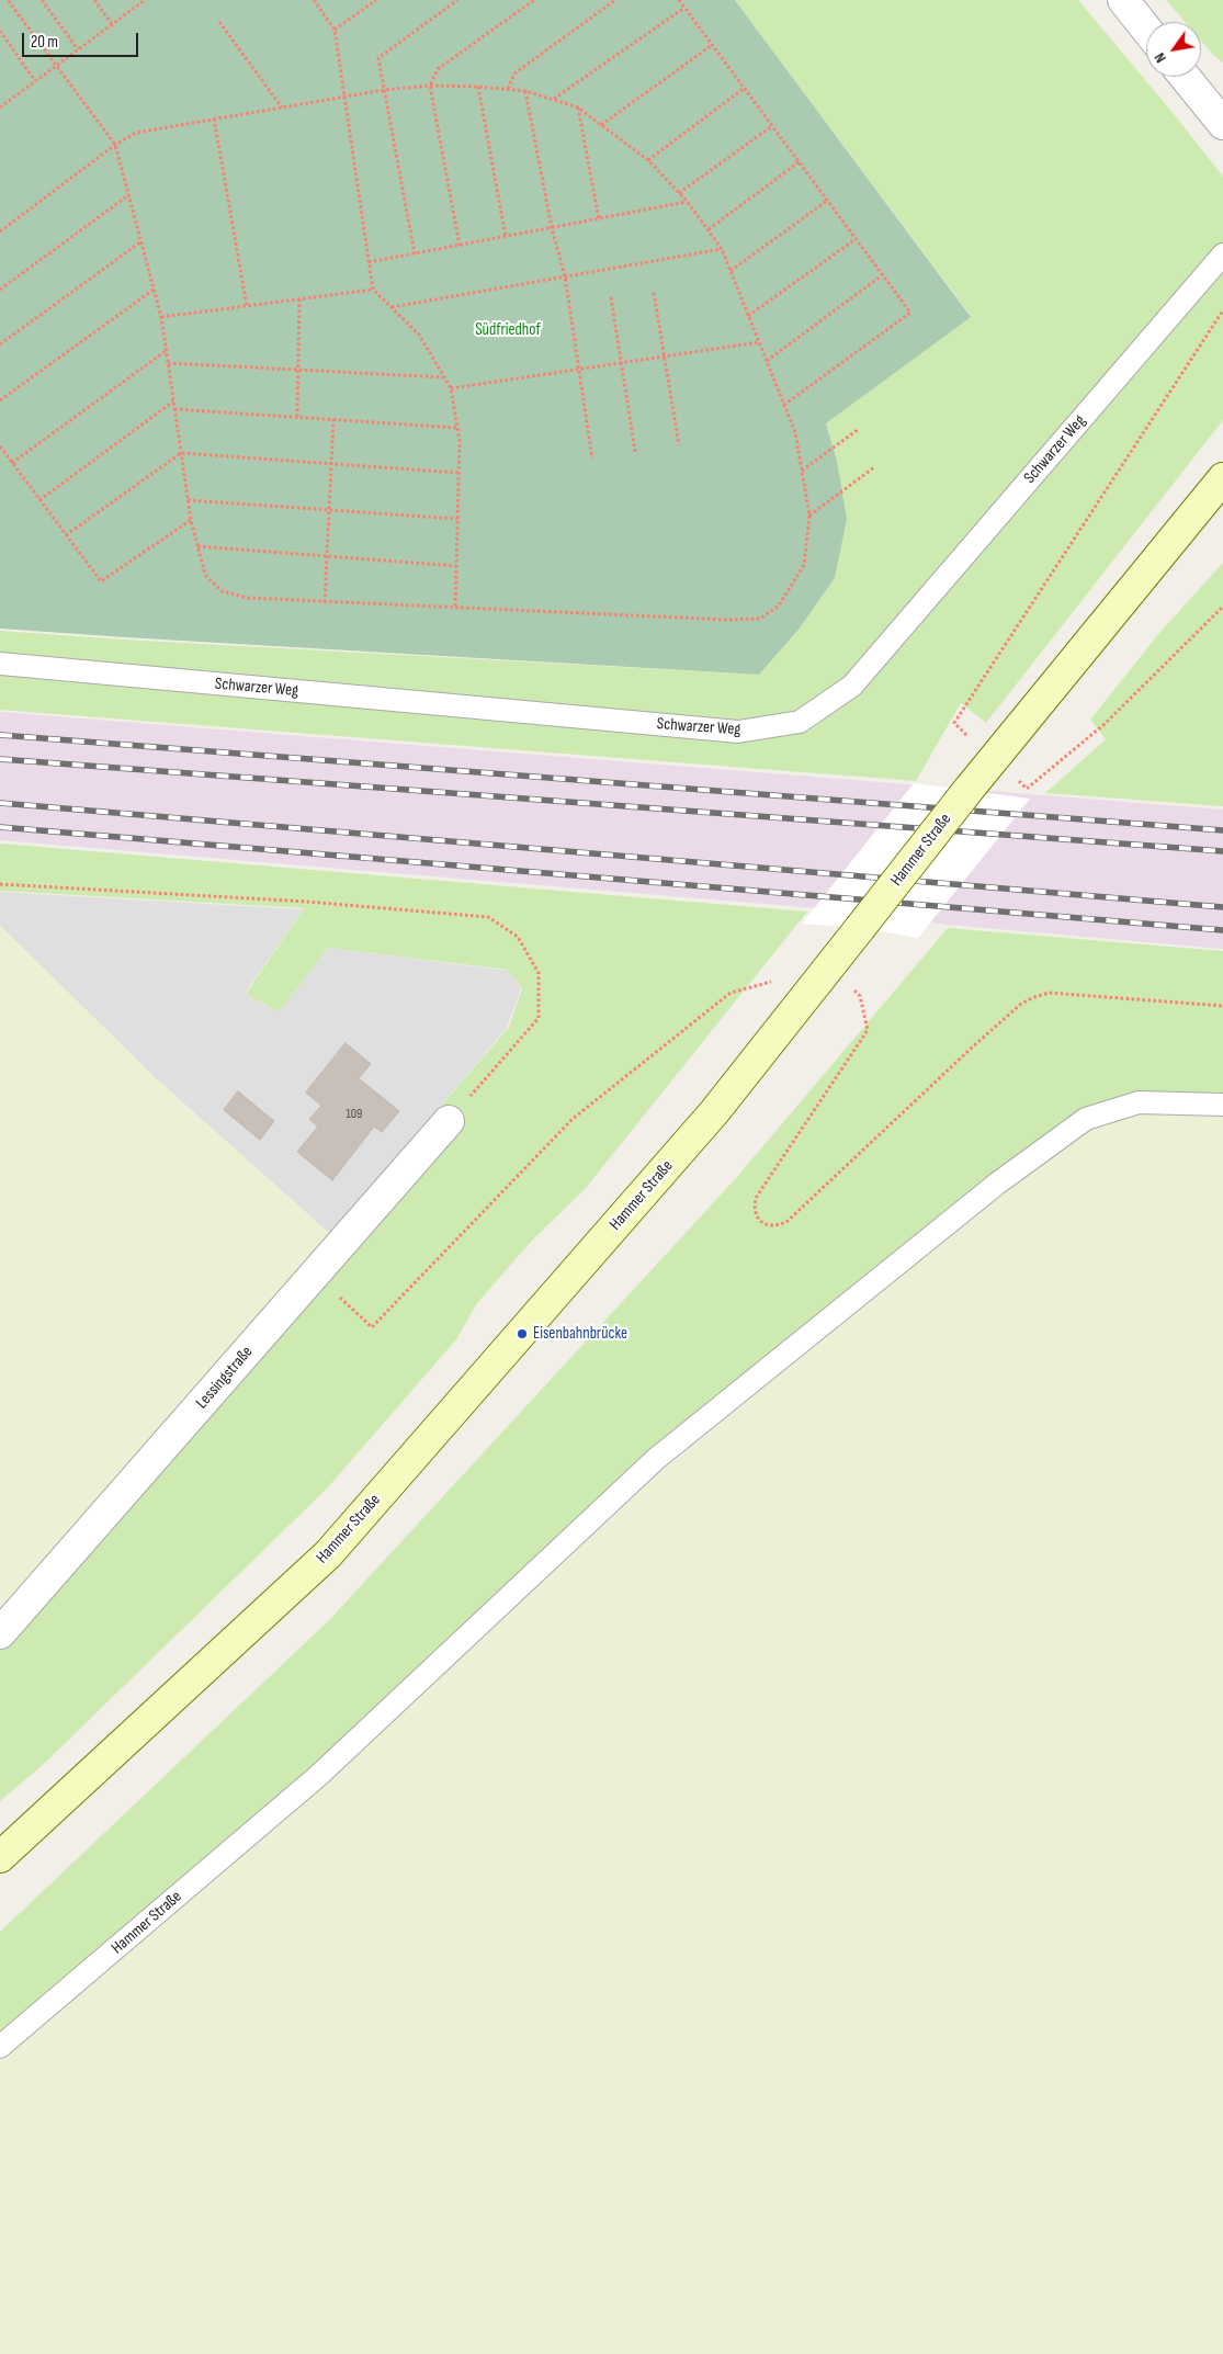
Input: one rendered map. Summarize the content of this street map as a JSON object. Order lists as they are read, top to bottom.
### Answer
{
  "streets": {
    "main road": ["Hammer Straße"],
    "street": ["Lessingstraße"],
    "lane": ["Schwarzer Weg"]
  },
  "parks": ["Südfriedhof"],
  "places": ["Eisenbahnbrücke"],
  "house_numbers": ["109"],
  "scale_bar": "20 m",
  "north": "bottom left"
}
